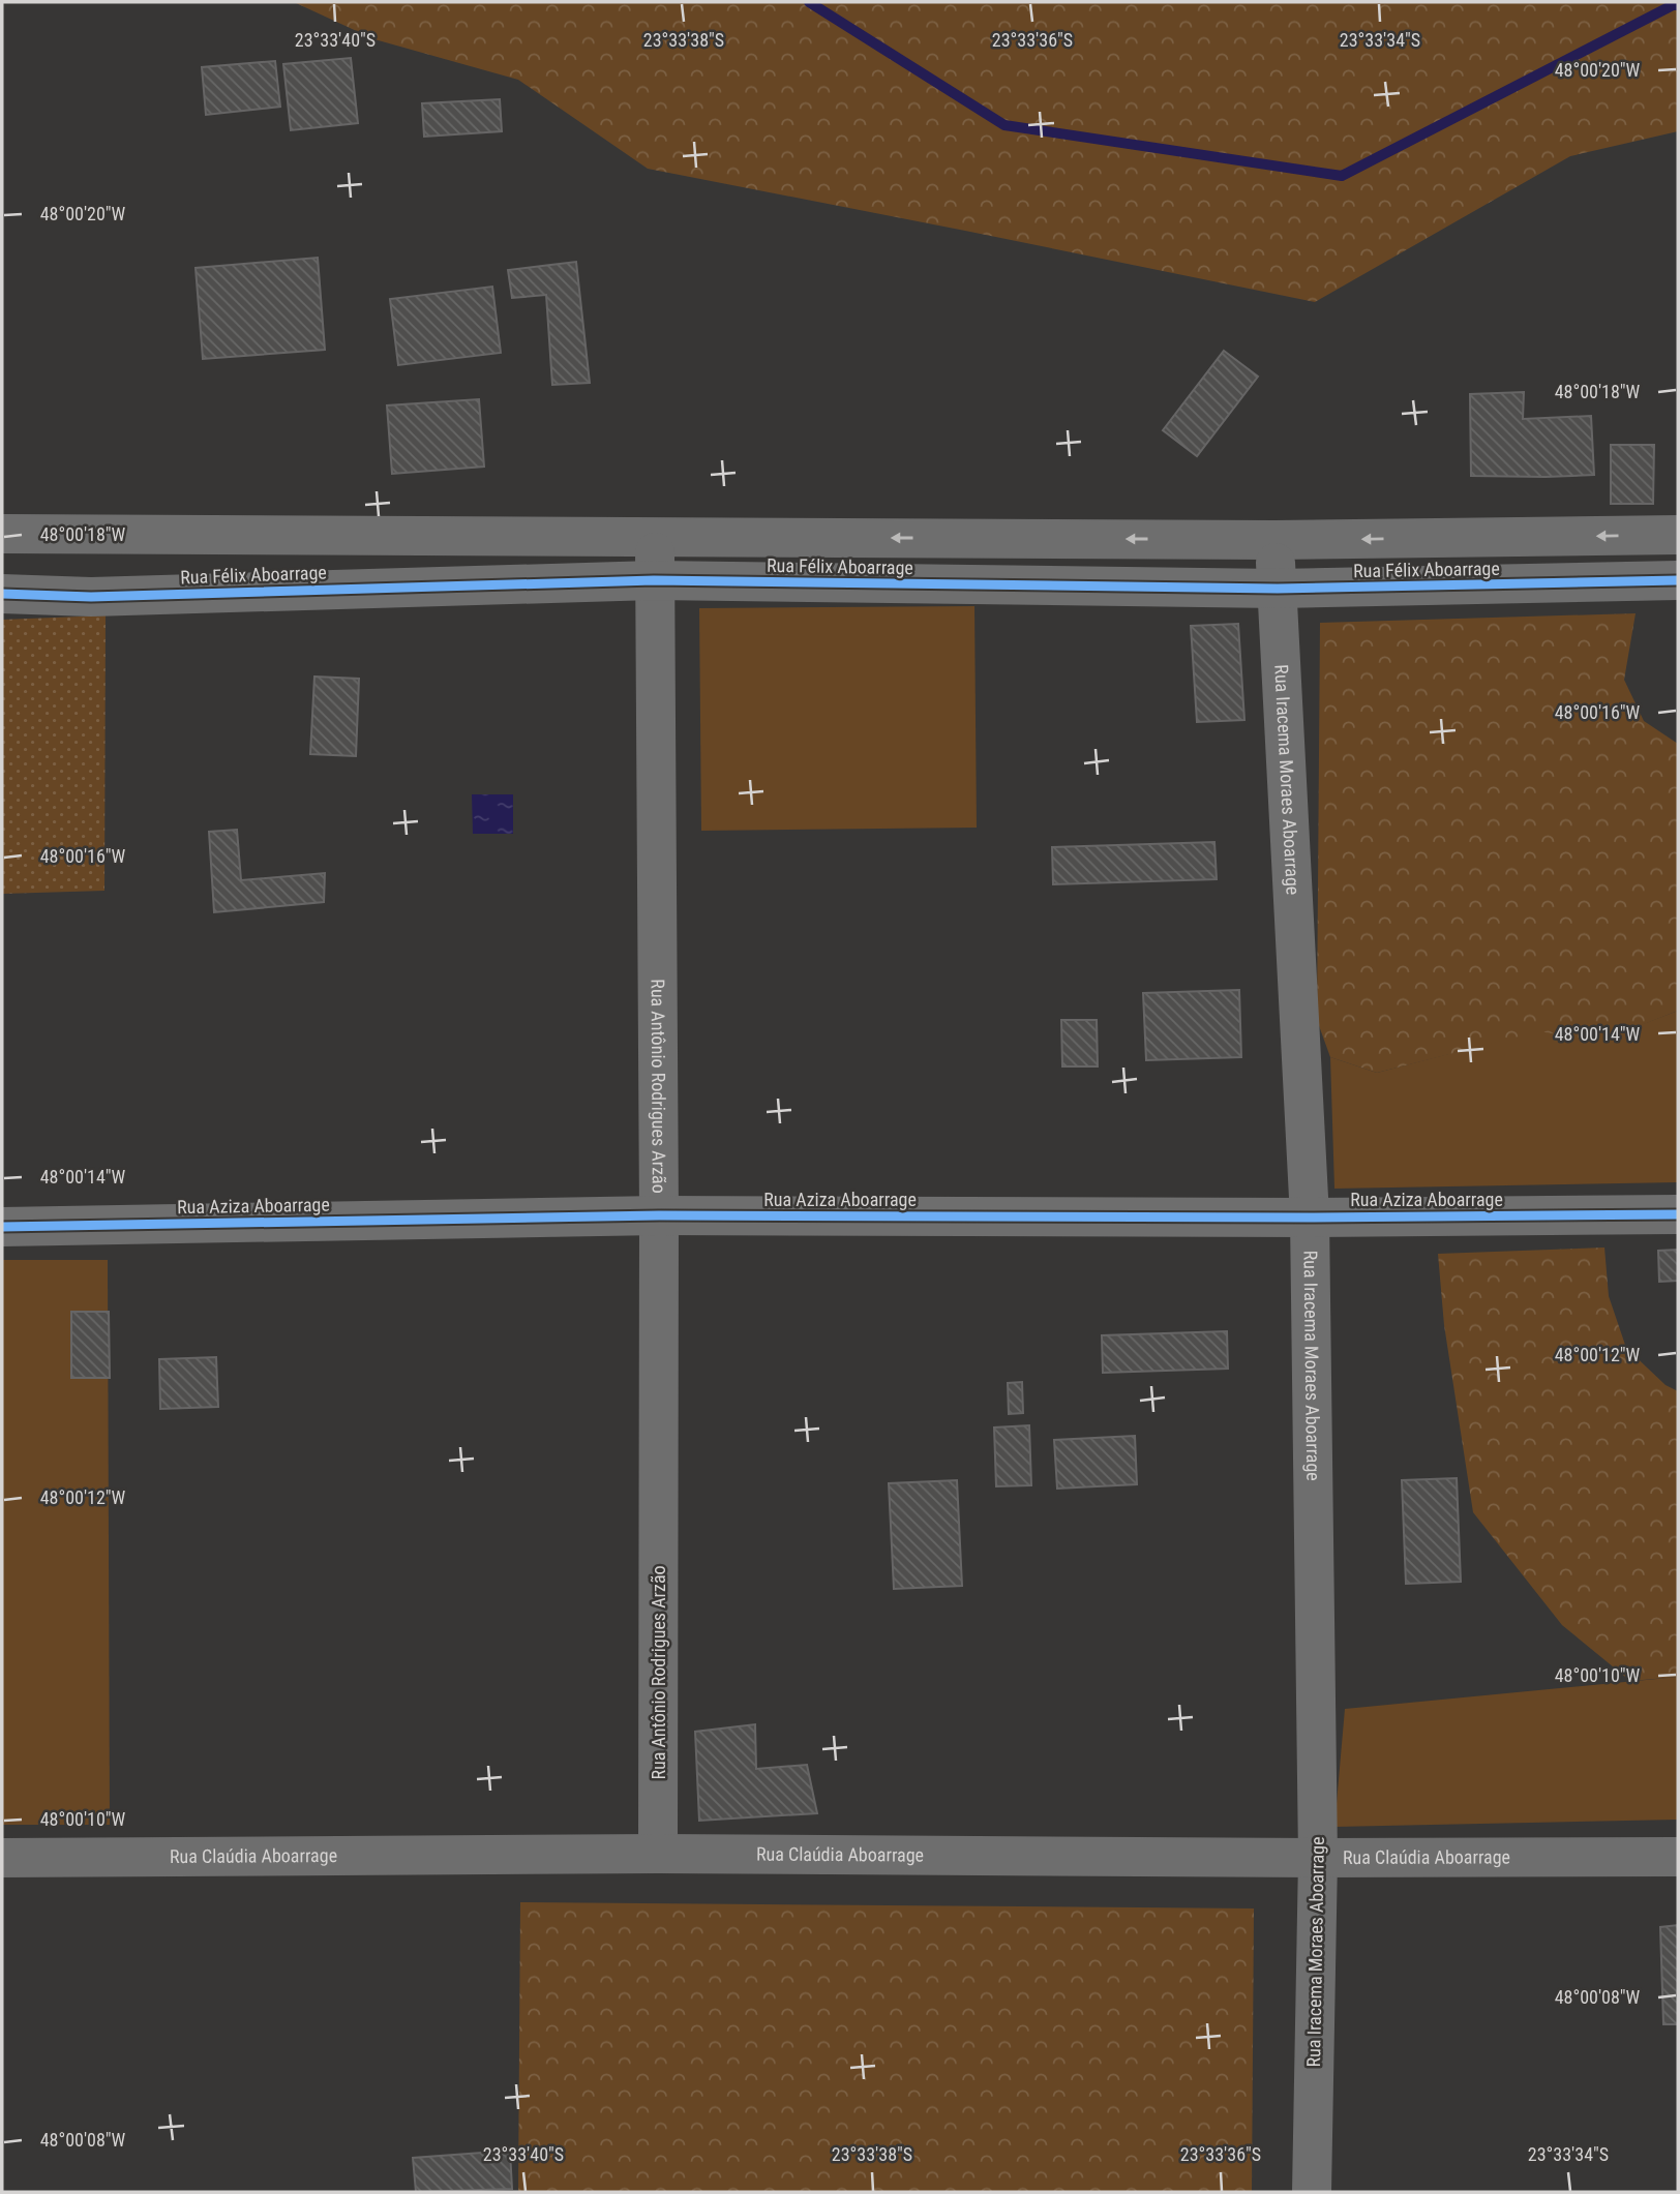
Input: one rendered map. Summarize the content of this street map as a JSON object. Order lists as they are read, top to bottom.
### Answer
{
  "streets": {
    "street": [
      "Rua Félix Aboarrage",
      "Rua Iracema Moraes Aboarrage",
      "Rua Antônio Rodrigues Arzão",
      "Rua Aziza Aboarrage",
      "Rua Claúdia Aboarrage"
    ]
  },
  "crossings": [
    ["Rua Félix Aboarrage", "Rua Iracema Moraes Aboarrage"],
    ["Rua Félix Aboarrage", "Rua Antônio Rodrigues Arzão"],
    ["Rua Iracema Moraes Aboarrage", "Rua Aziza Aboarrage"],
    ["Rua Iracema Moraes Aboarrage", "Rua Claúdia Aboarrage"],
    ["Rua Antônio Rodrigues Arzão", "Rua Aziza Aboarrage"],
    ["Rua Antônio Rodrigues Arzão", "Rua Claúdia Aboarrage"]
  ],
  "coordinates": [
    "23°33'40\"S",
    "23°33'38\"S",
    "23°33'36\"S",
    "23°33'34\"S",
    "48°00'20\"W",
    "48°00'18\"W",
    "48°00'16\"W",
    "48°00'14\"W",
    "48°00'12\"W",
    "48°00'10\"W",
    "48°00'08\"W"
  ]
}
